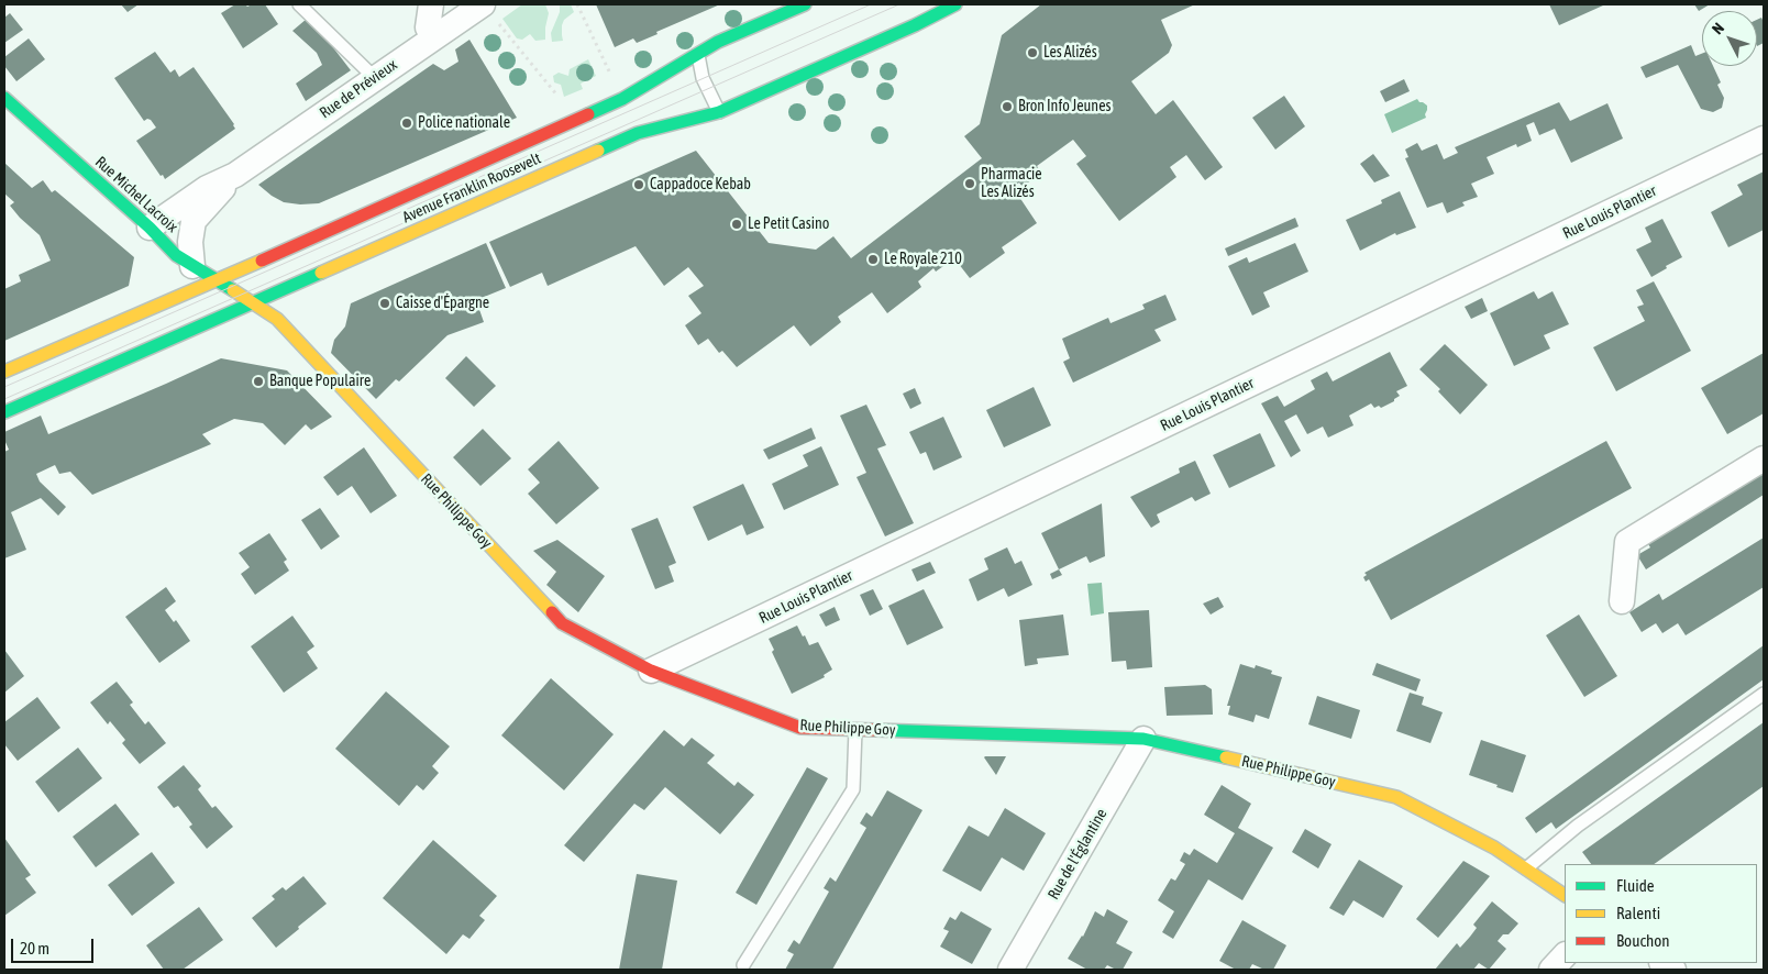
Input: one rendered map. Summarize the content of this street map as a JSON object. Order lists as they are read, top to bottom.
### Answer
{
  "streets": {
    "main road": ["Avenue Franklin Roosevelt", "Rue Michel Lacroix", "Rue Philippe Goy"],
    "street": ["Rue de Prévieux", "Rue Louis Plantier", "Rue de l'Églantine"]
  },
  "crossings": [
    ["Rue de Prévieux", "Rue Michel Lacroix"],
    ["Avenue Franklin Roosevelt", "Rue Michel Lacroix"],
    ["Avenue Franklin Roosevelt", "Rue Philippe Goy"],
    ["Rue Michel Lacroix", "Rue Philippe Goy"],
    ["Rue Louis Plantier", "Rue Philippe Goy"],
    ["Rue Philippe Goy", "Rue de l'Églantine"]
  ],
  "places": [
    "Les Alizés",
    "Bron Info Jeunes",
    "Police nationale",
    "Pharmacie Les Alizés",
    "Cappadoce Kebab",
    "Le Petit Casino",
    "Le Royale 210",
    "Caisse d'Épargne",
    "Banque Populaire"
  ],
  "legend": ["Fluide", "Ralenti", "Bouchon"],
  "scale_bar": "20 m",
  "north": "top left"
}
